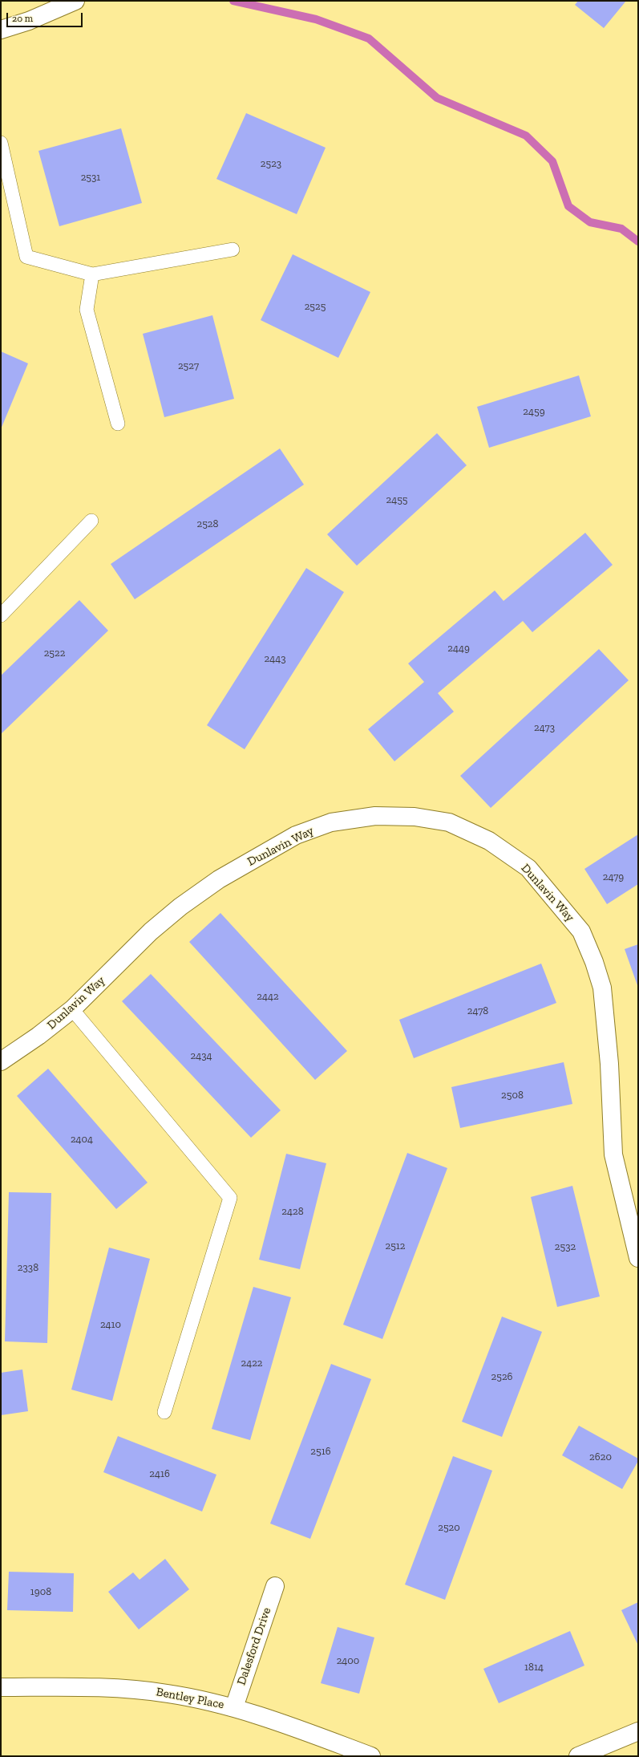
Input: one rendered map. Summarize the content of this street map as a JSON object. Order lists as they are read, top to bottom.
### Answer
{
  "streets": {
    "street": ["Dunlavin Way", "Dalesford Drive", "Bentley Place"]
  },
  "crossings": [
    ["Dalesford Drive", "Bentley Place"]
  ],
  "house_numbers": [
    "2523",
    "2531",
    "2525",
    "2527",
    "2459",
    "2455",
    "2528",
    "2449",
    "2522",
    "2443",
    "2473",
    "2479",
    "2442",
    "2478",
    "2434",
    "2508",
    "2404",
    "2428",
    "2512",
    "2532",
    "2338",
    "2410",
    "2422",
    "2526",
    "2516",
    "2620",
    "2416",
    "2520",
    "1908",
    "2400",
    "1814"
  ],
  "scale_bar": "20 m"
}
